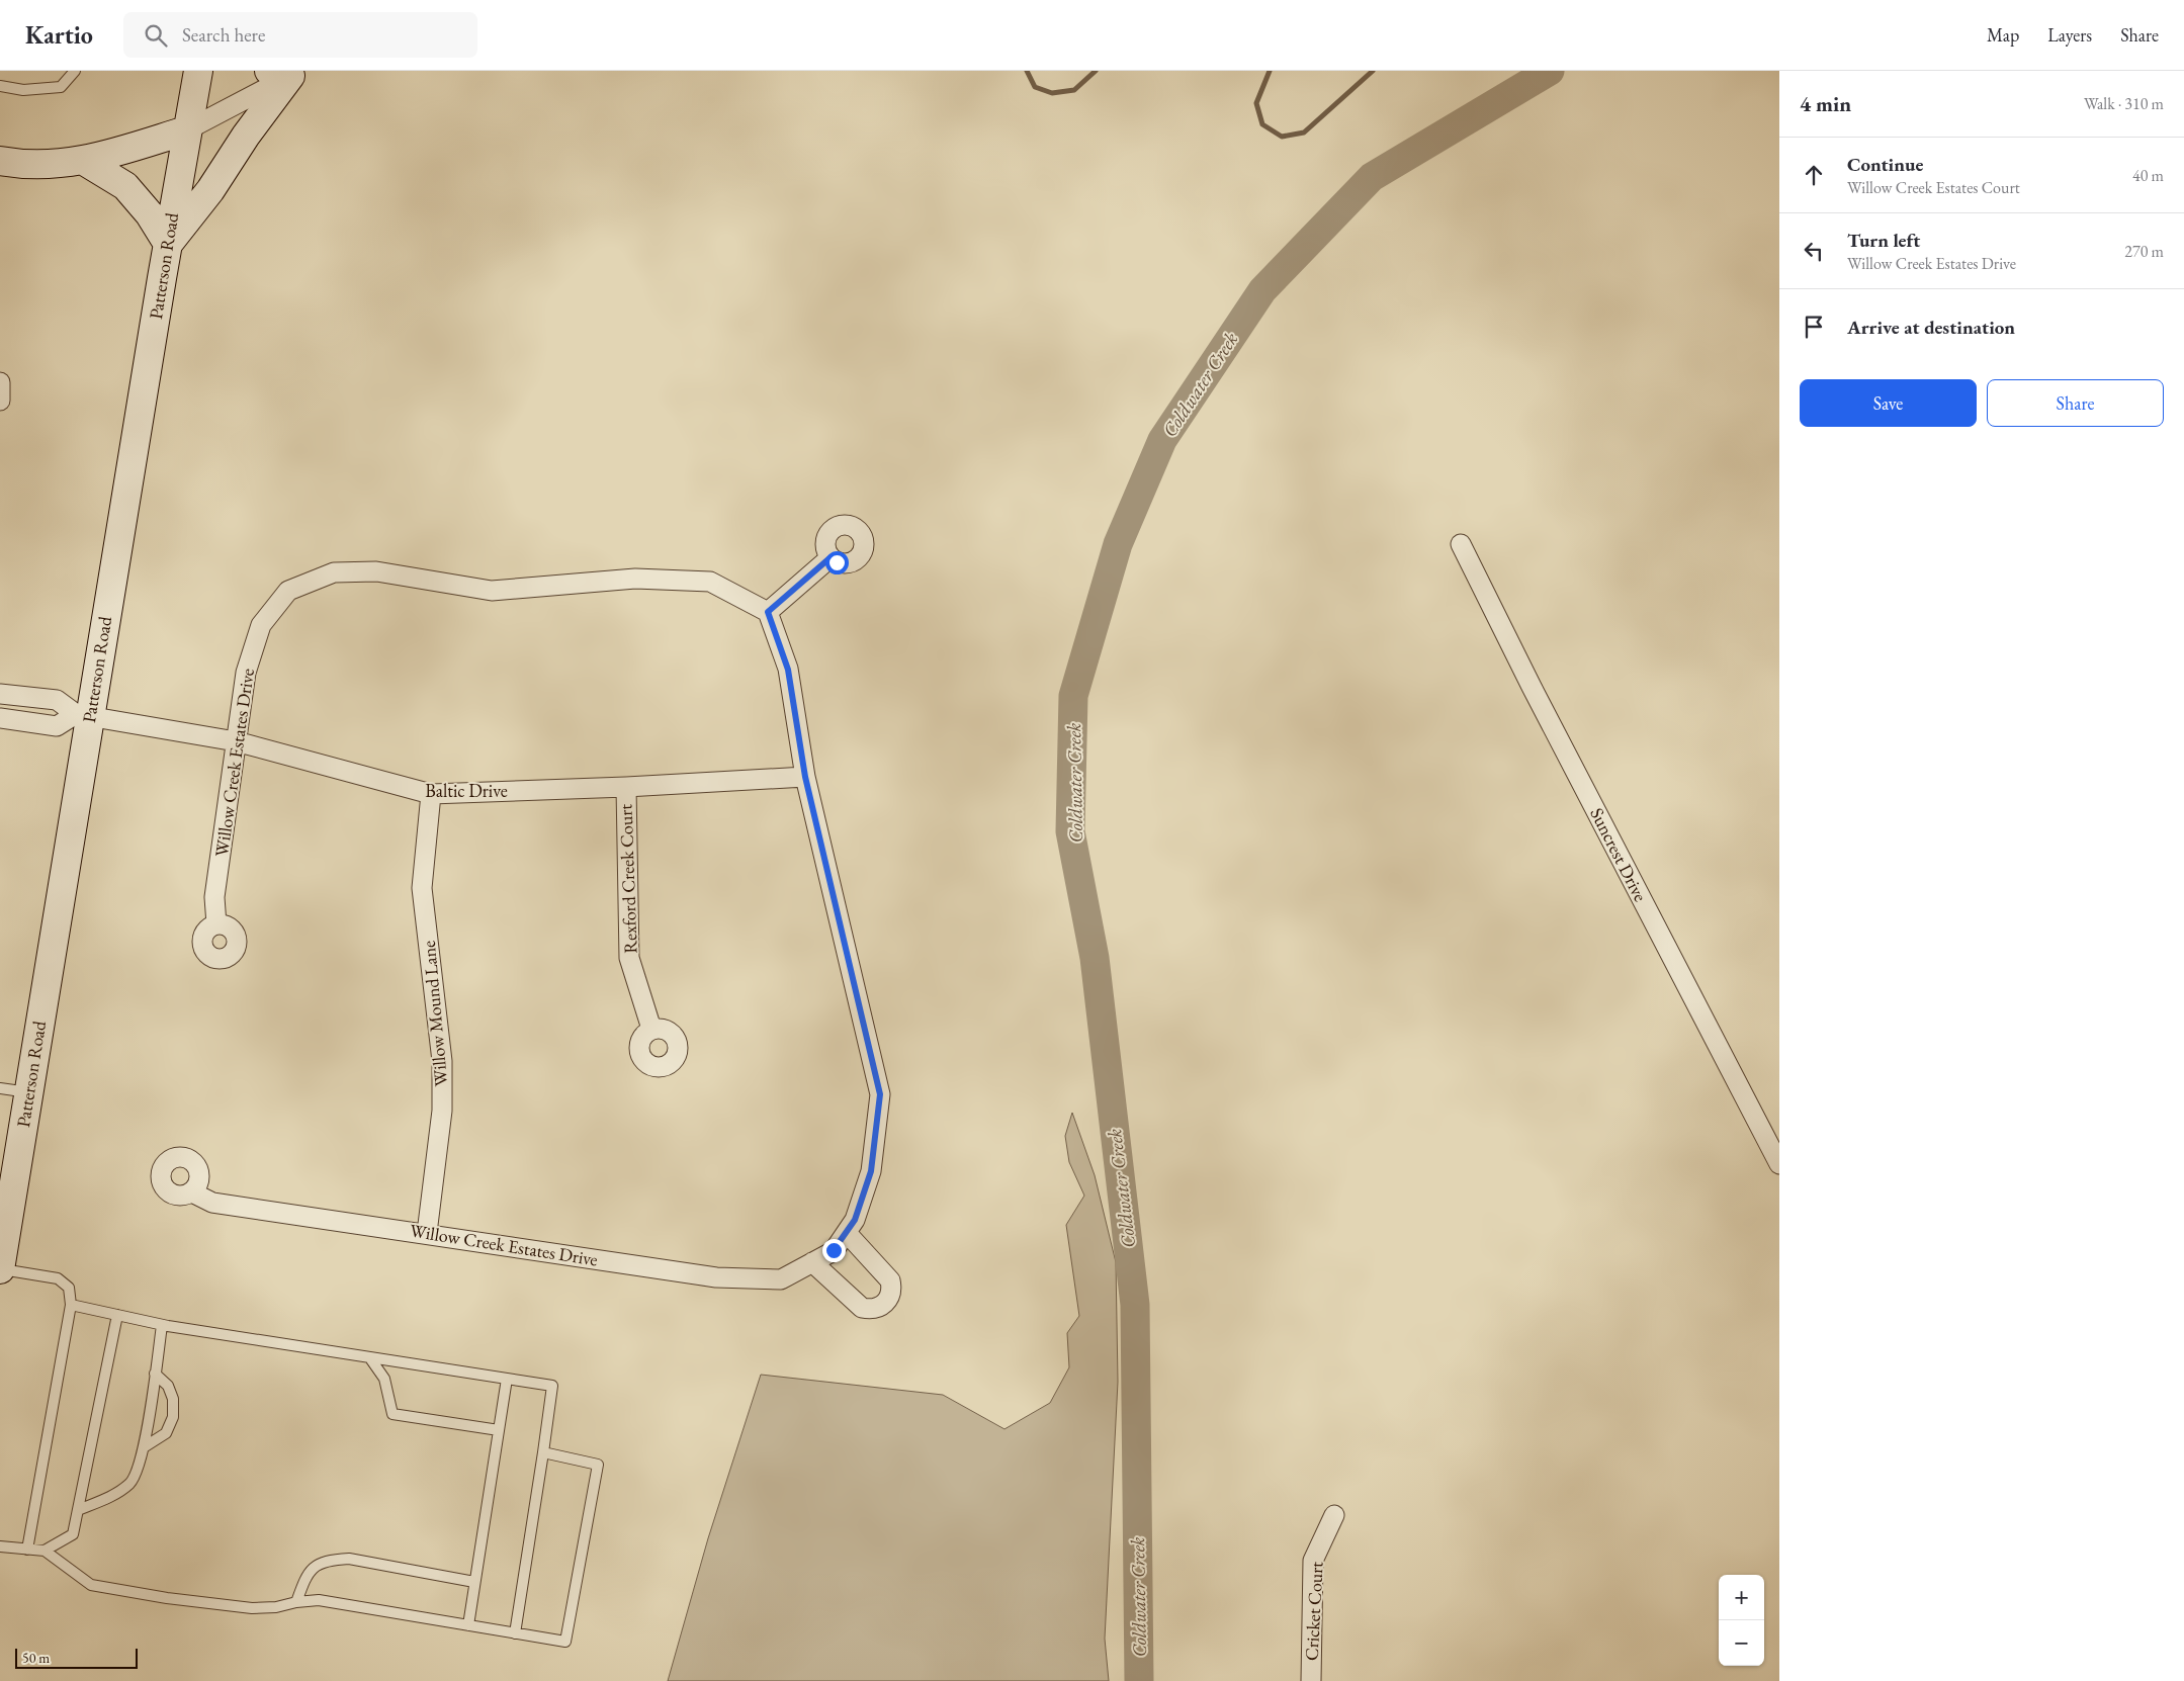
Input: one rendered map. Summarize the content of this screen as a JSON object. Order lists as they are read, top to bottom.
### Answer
{
  "streets": {
    "main road": ["Patterson Road"],
    "street": [
      "Willow Creek Estates Drive",
      "Baltic Drive",
      "Suncrest Drive",
      "Rexford Creek Court",
      "Willow Mound Lane",
      "Cricket Court"
    ]
  },
  "crossings": [
    ["Patterson Road", "Baltic Drive"],
    ["Willow Creek Estates Drive", "Baltic Drive"],
    ["Willow Creek Estates Drive", "Willow Mound Lane"],
    ["Baltic Drive", "Rexford Creek Court"],
    ["Baltic Drive", "Willow Mound Lane"]
  ],
  "water": ["Coldwater Creek"],
  "scale_bar": "50 m",
  "page": {
    "header": "Kartio",
    "search": "Search here",
    "nav": ["Map", "Layers", "Share"],
    "heading": ["4 min", "Walk · 310 m"],
    "list": [
      ["Continue", "Willow Creek Estates Court", "40 m"],
      ["Turn left", "Willow Creek Estates Drive", "270 m"],
      "Arrive at destination"
    ],
    "buttons": ["Save", "Share"],
    "map_buttons": ["+", "−"],
    "scale": "50 m"
  }
}
